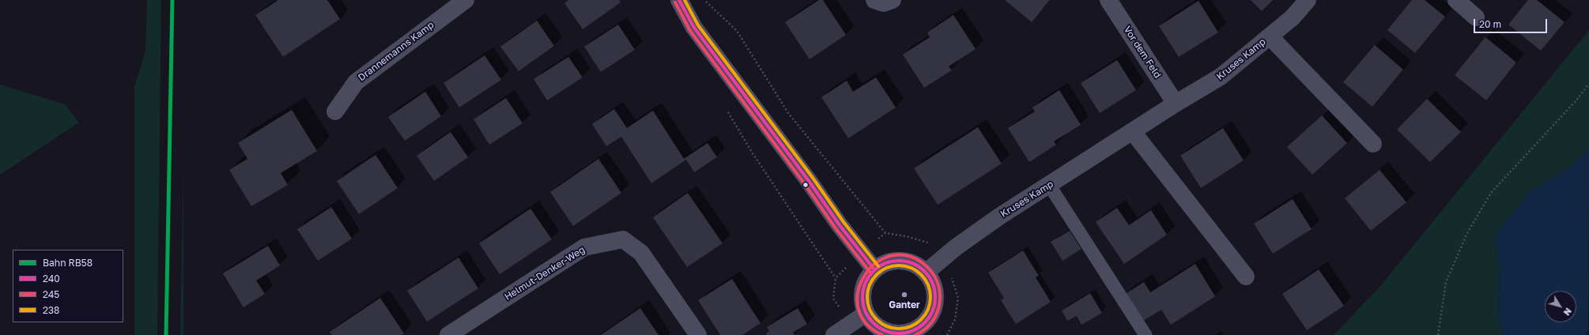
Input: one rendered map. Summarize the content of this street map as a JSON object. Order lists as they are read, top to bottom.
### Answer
{
  "streets": {
    "street": [
      "Drannemanns Kamp",
      "Vor dem Feld",
      "Kruses Kamp",
      "Helmut-Denker-Weg"
    ]
  },
  "crossings": [
    ["Vor dem Feld", "Kruses Kamp"]
  ],
  "places": ["Ganter"],
  "lines": [
    "rail line RB58",
    "transit line 240",
    "transit line 238",
    "transit line 245"
  ],
  "legend": [
    "Bahn RB58",
    "240",
    "245",
    "238"
  ],
  "scale_bar": "20 m",
  "north": "bottom right"
}
